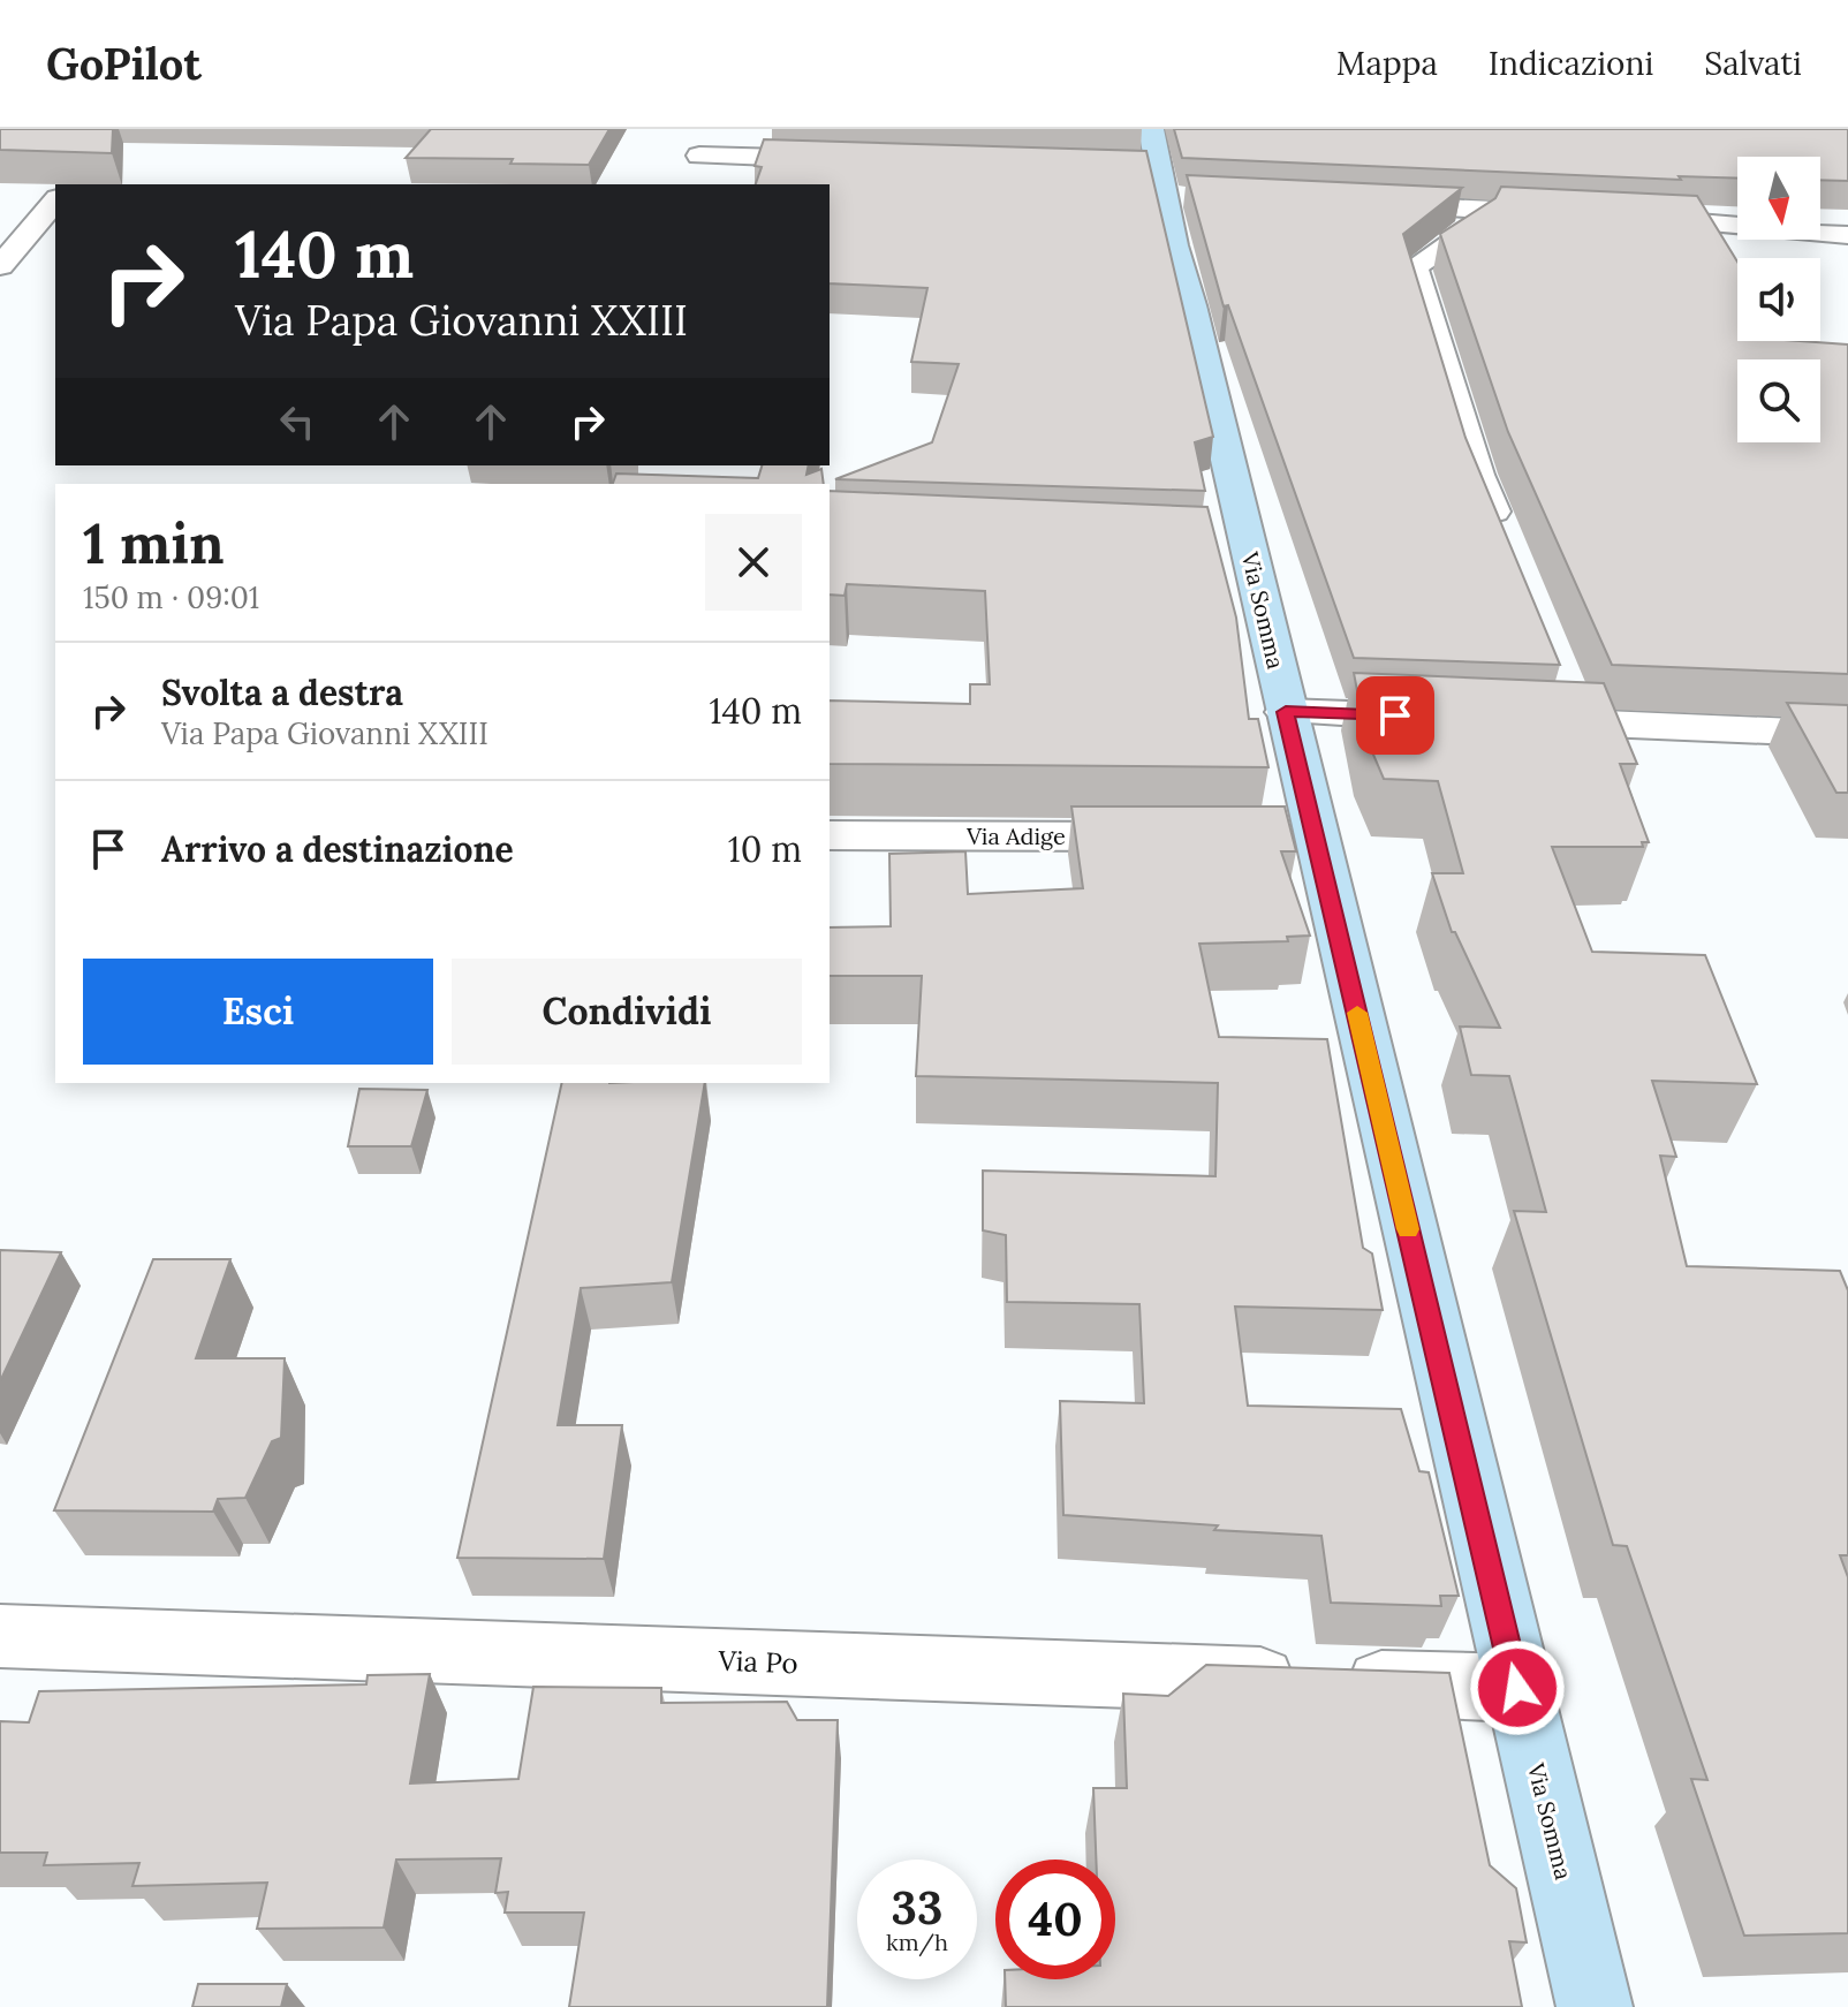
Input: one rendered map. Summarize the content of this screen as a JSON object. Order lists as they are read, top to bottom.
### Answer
{
  "streets": {
    "street": ["Via Somma", "Via Adige", "Via Po"]
  },
  "crossings": [
    ["Via Somma", "Via Po"]
  ],
  "north": "bottom",
  "page": {
    "header": "GoPilot",
    "nav": ["Mappa", "Indicazioni", "Salvati"],
    "turn": ["140 m", "Via Papa Giovanni XXIII"],
    "heading": ["1 min", "150 m · 09:01"],
    "list": [
      {
        "name": "Svolta a destra",
        "note": "Via Papa Giovanni XXIII",
        "value": "140 m"
      },
      {
        "name": "Arrivo a destinazione",
        "value": "10 m"
      }
    ],
    "buttons": ["Esci", "Condividi"],
    "speed": "33 km/h",
    "limit": "40"
  }
}
